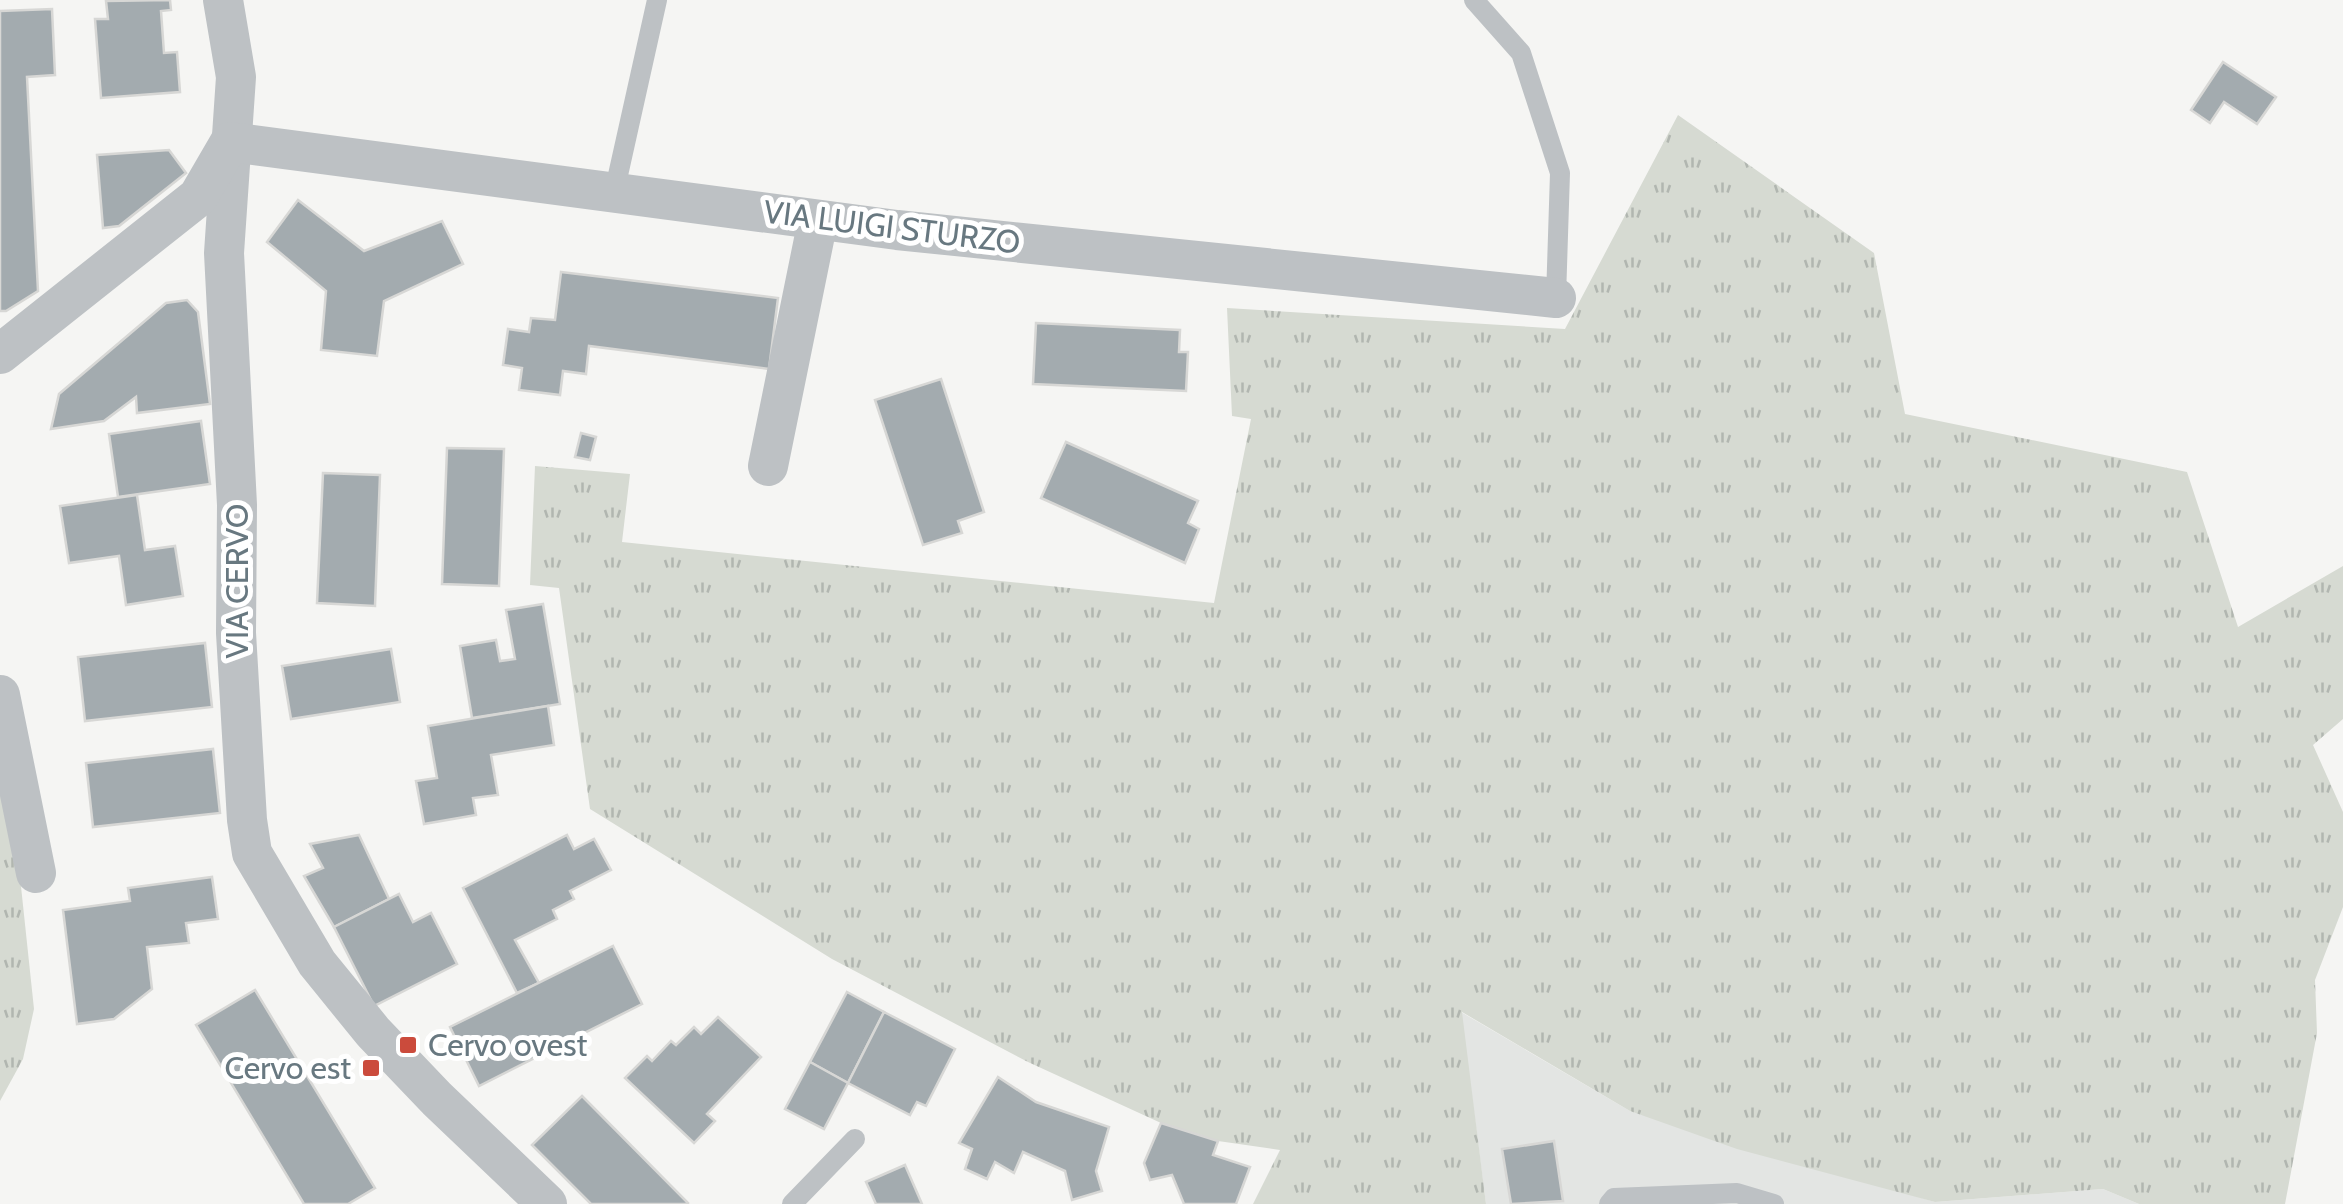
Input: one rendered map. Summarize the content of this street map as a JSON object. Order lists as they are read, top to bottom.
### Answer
{
  "streets": {
    "street": ["VIA LUIGI STURZO", "VIA CERVO"]
  },
  "crossings": [
    ["VIA LUIGI STURZO", "VIA CERVO"]
  ],
  "places": {
    "transit": ["Cervo ovest", "Cervo est"]
  }
}
